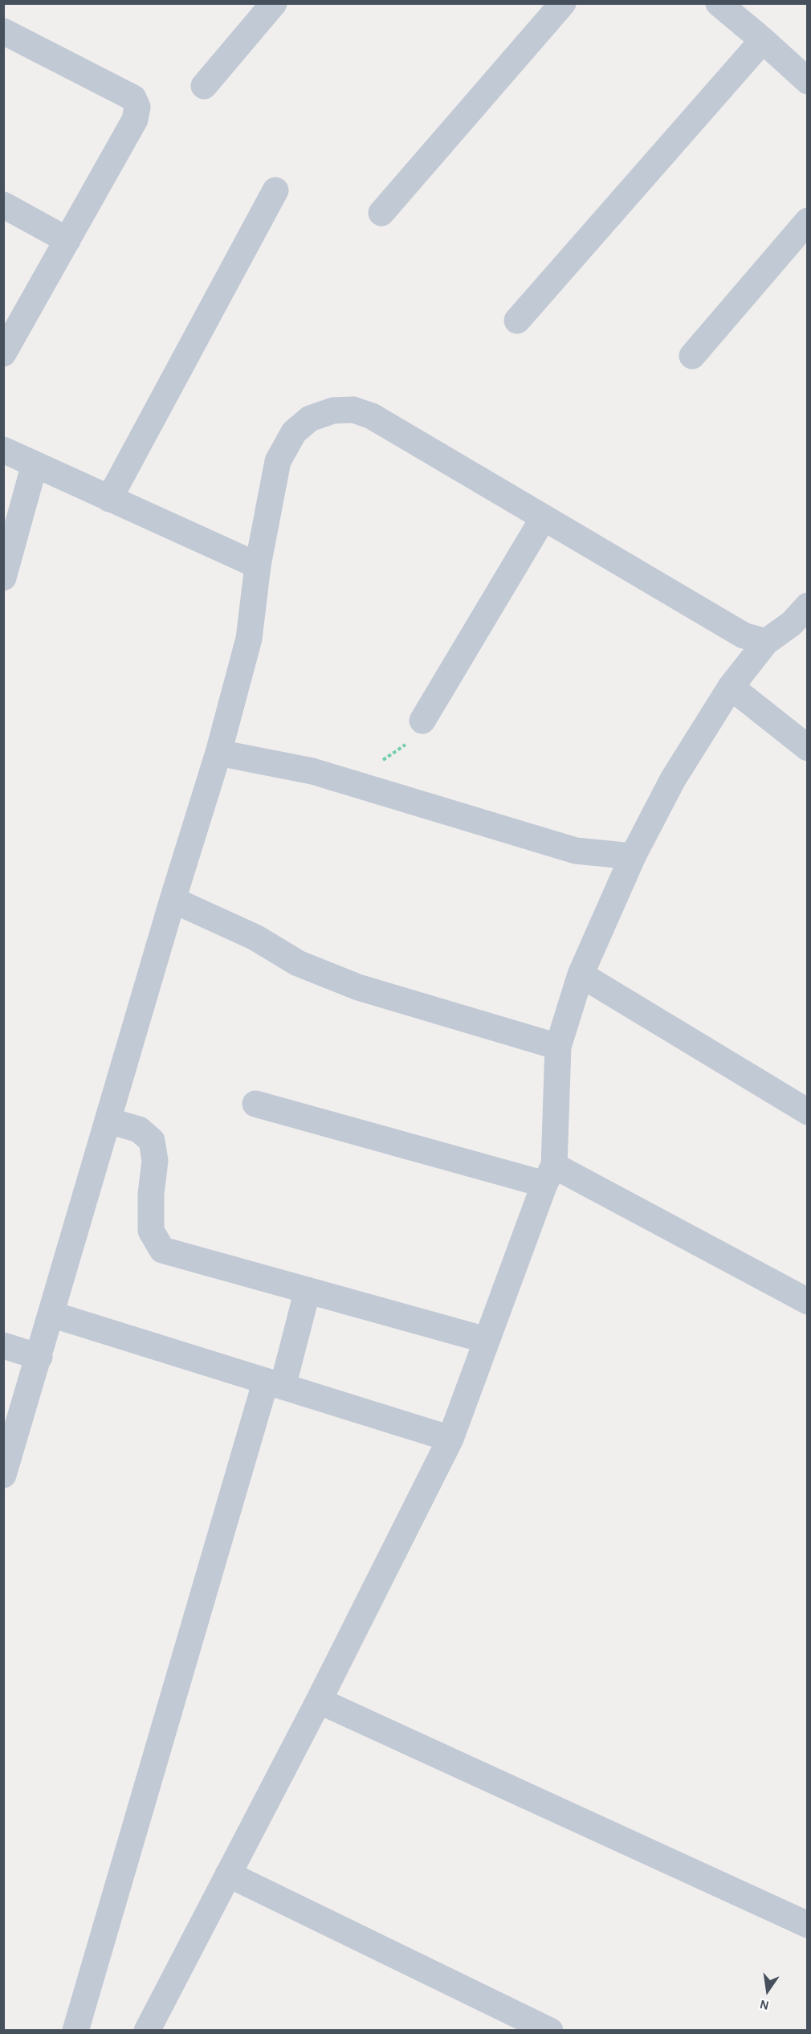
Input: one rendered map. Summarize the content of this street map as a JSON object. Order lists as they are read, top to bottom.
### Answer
{
  "north": "bottom"
}
